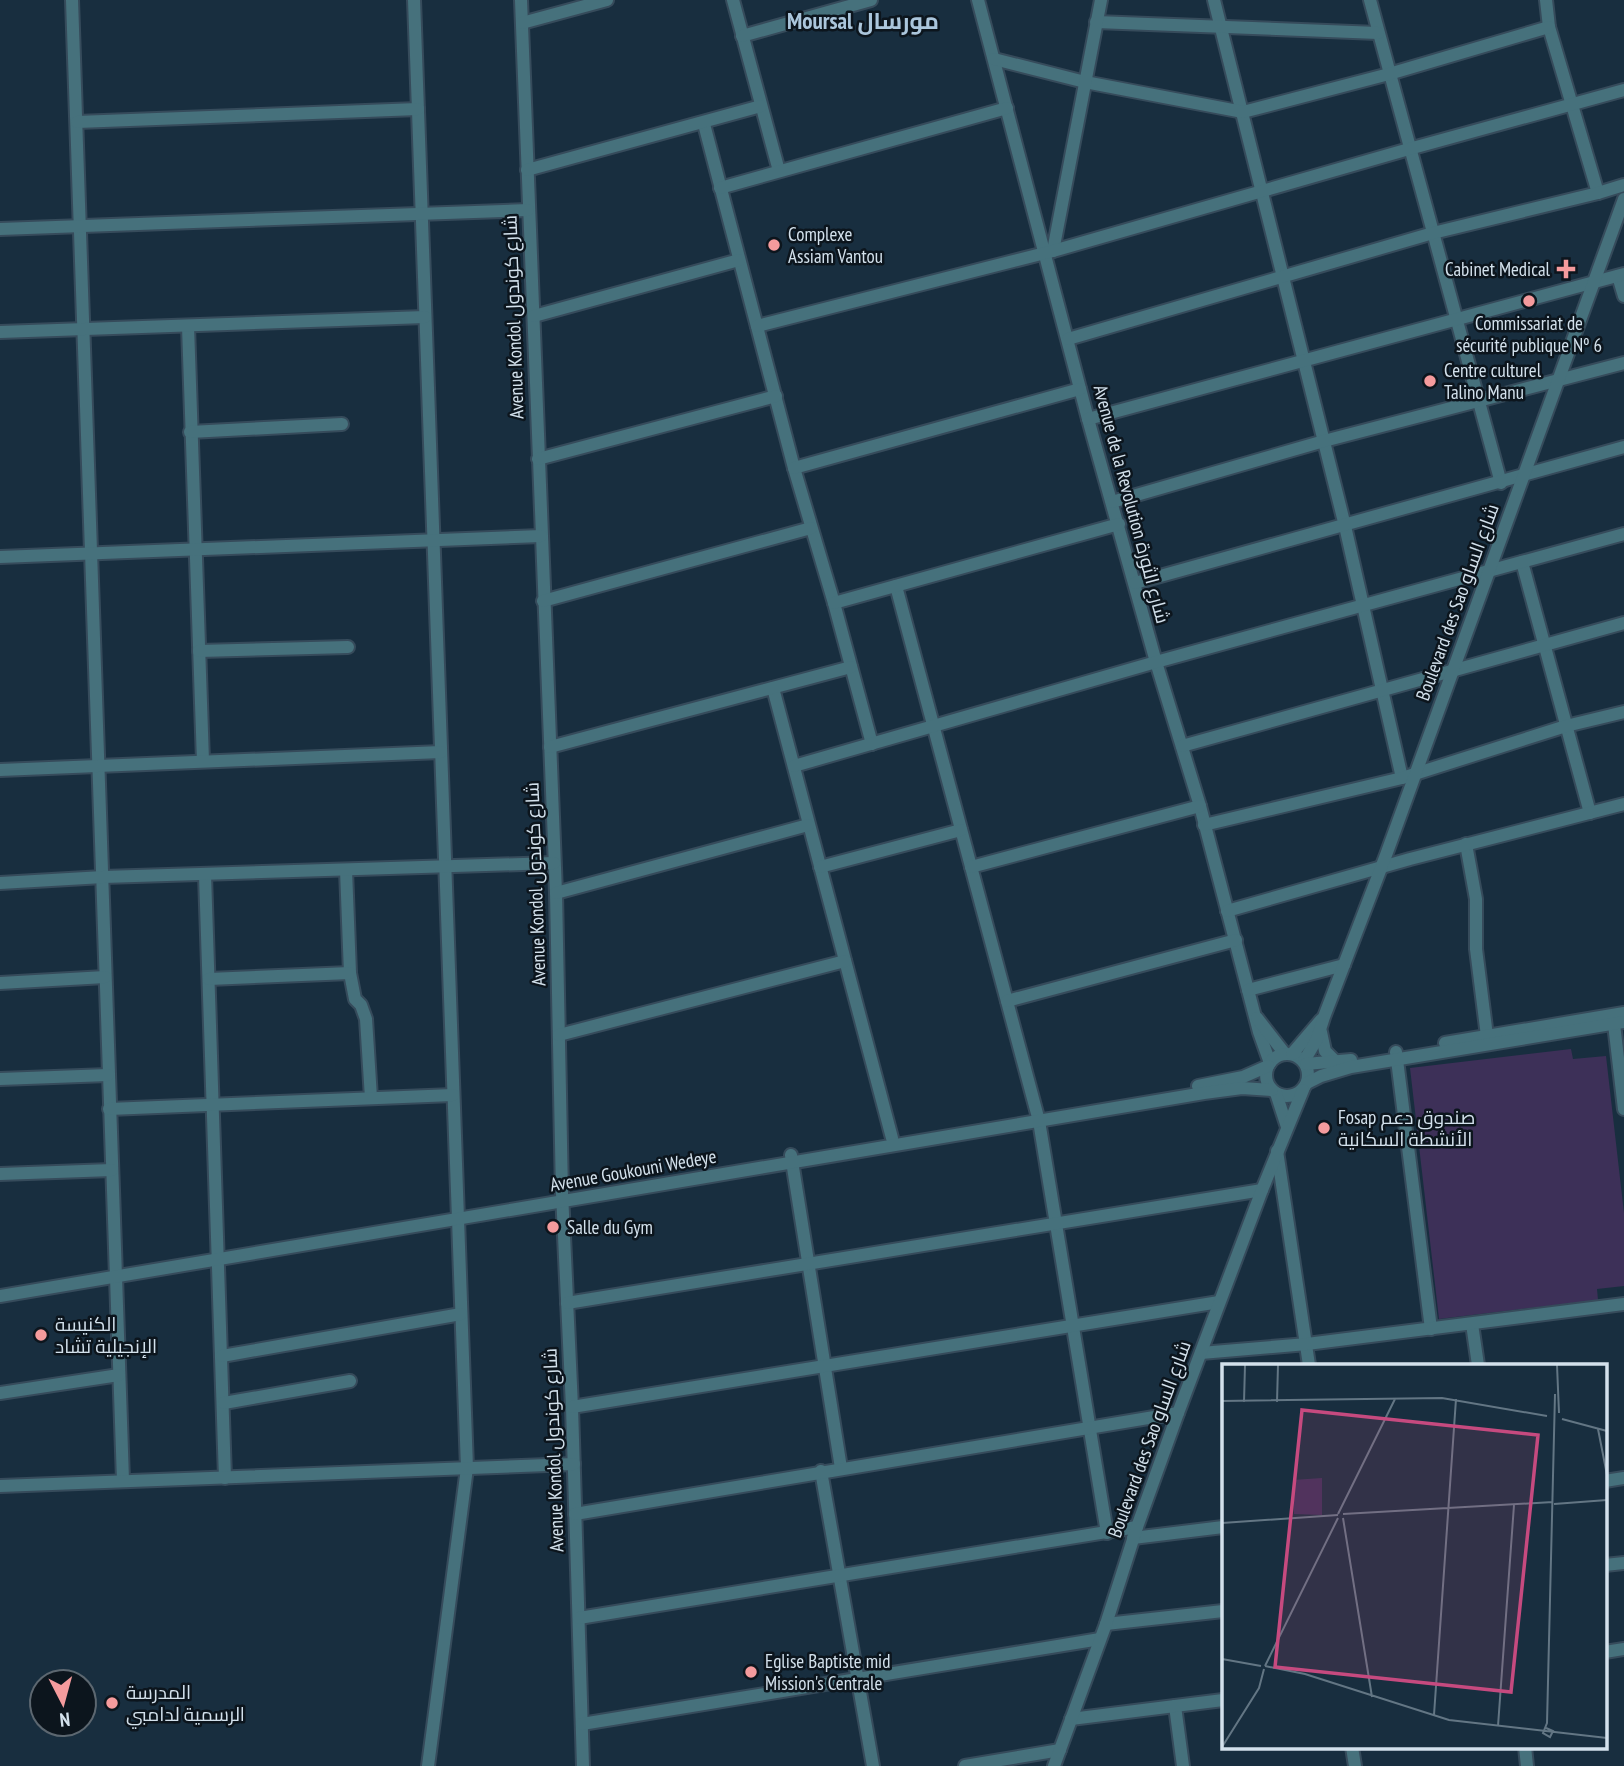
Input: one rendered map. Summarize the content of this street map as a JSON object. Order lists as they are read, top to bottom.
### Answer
{
  "streets": {
    "street": [
      "Avenue Kondol شارع كوندول",
      "Avenue de la Revolution شارع الثورة",
      "Boulevard des Sao شارع الساو",
      "Avenue Goukouni Wedeye"
    ]
  },
  "crossings": [
    ["Avenue Kondol شارع كوندول", "Avenue Goukouni Wedeye"],
    ["Avenue de la Revolution شارع الثورة", "Boulevard des Sao شارع الساو"],
    ["Avenue de la Revolution شارع الثورة", "Avenue Goukouni Wedeye"],
    ["Boulevard des Sao شارع الساو", "Avenue Goukouni Wedeye"]
  ],
  "districts": ["Moursal مورسال"],
  "places": {
    "other": [
      "Complexe Assiam Vantou",
      "Commissariat de sécurité publique Nº 6",
      "Centre culturel Talino Manu",
      "Fosap صندوق دعم الأنشطة السكانية",
      "Salle du Gym",
      "الكنيسة الإنجيلية تشاد",
      "Eglise Baptiste mid Mission's Centrale",
      "المدرسة الرسمية لدامبي"
    ],
    "health": ["Cabinet Medical"]
  },
  "north": "bottom"
}
